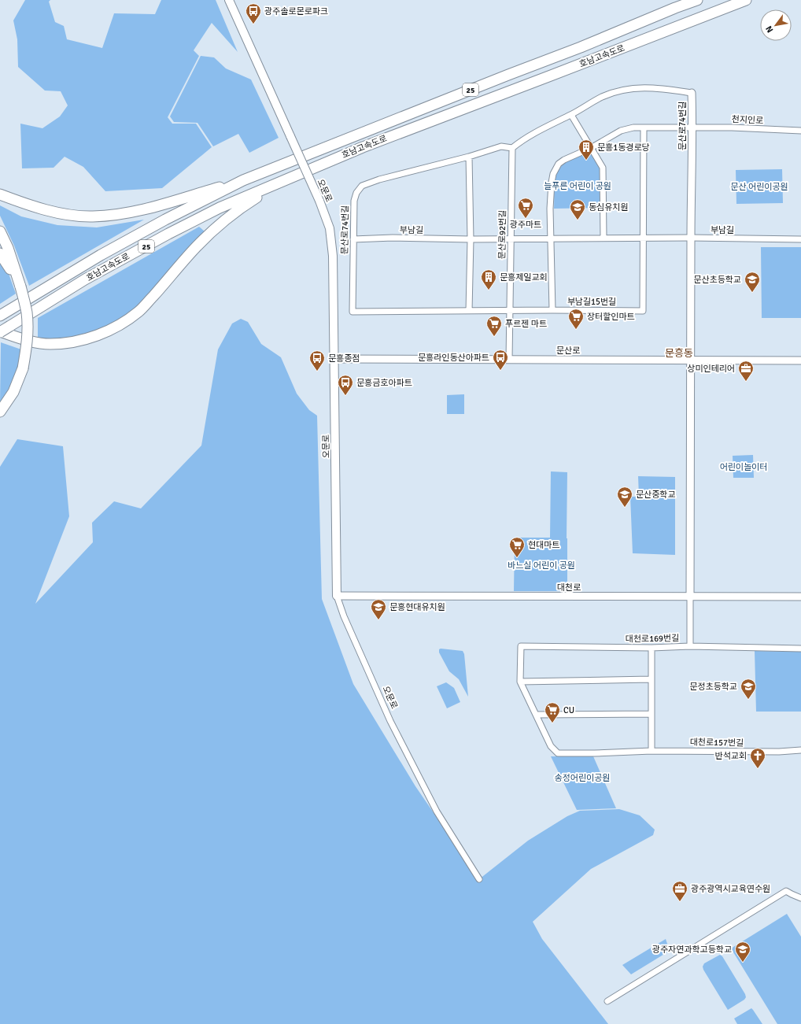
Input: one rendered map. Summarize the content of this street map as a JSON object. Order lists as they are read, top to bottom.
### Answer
{
  "streets": {
    "highway": ["호남고속도로", "25"],
    "main road": ["오문로"],
    "street": [
      "천지인로",
      "문산로74번길",
      "부남길",
      "문산로92번길",
      "부남길15번길",
      "문산로",
      "대천로",
      "대천로169번길",
      "대천로157번길"
    ]
  },
  "crossings": [
    ["천지인로", "문산로74번길"],
    ["천지인로", "부남길"],
    ["문산로74번길", "부남길"],
    ["문산로74번길", "문산로92번길"],
    ["문산로74번길", "부남길15번길"],
    ["문산로74번길", "문산로"],
    ["문산로74번길", "대천로"],
    ["문산로74번길", "대천로169번길"],
    ["오문로", "문산로"],
    ["오문로", "대천로"],
    ["부남길", "문산로92번길"],
    ["부남길", "부남길15번길"],
    ["문산로92번길", "부남길15번길"],
    ["문산로92번길", "문산로"],
    ["대천로", "대천로169번길"],
    ["대천로169번길", "대천로157번길"]
  ],
  "districts": ["문흥동"],
  "parks": [
    "늘푸른 어린이 공원",
    "문산 어린이공원",
    "어린이놀이터",
    "바느실 어린이 공원",
    "송정어린이공원"
  ],
  "places": {
    "bus stop": [
      "광주솔로몬로파크",
      "문흥라인동산아파트",
      "문흥종점",
      "문흥금호아파트"
    ],
    "building": ["문흥1동경로당", "문흥제일교회"],
    "supermarket": [
      "광주마트",
      "장터할인마트",
      "푸르젠 마트",
      "현대마트",
      "CU"
    ],
    "school or university": [
      "동심유치원",
      "문산초등학교",
      "문산중학교",
      "문흥현대유치원",
      "문정초등학교",
      "광주자연과학고등학교"
    ],
    "office": ["상미인테리어", "광주광역시교육연수원"],
    "church": ["반석교회"]
  },
  "north": "bottom left"
}
